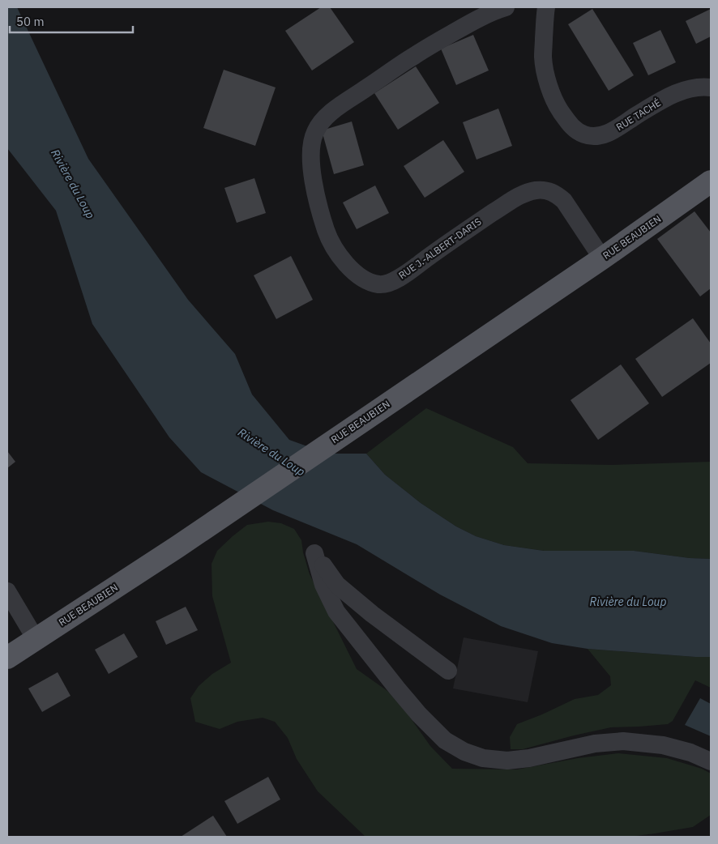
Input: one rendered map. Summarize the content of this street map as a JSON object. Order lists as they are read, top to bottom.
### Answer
{
  "streets": {
    "main road": ["RUE BEAUBIEN"],
    "street": ["RUE TACHÉ", "RUE J.-ALBERT-DARIS"]
  },
  "crossings": [
    ["RUE BEAUBIEN", "RUE J.-ALBERT-DARIS"]
  ],
  "water": ["Rivière du Loup"],
  "scale_bar": "50 m"
}
